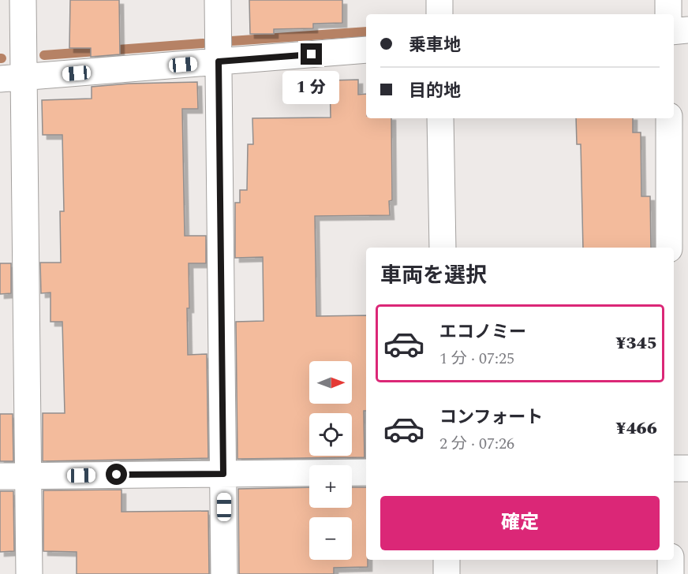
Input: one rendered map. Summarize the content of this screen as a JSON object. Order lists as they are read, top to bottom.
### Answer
{
  "north": "right",
  "page": {
    "banner": ["乗車地", "目的地"],
    "bubble": "1 分",
    "heading": "車両を選択",
    "list": [
      {
        "name": "エコノミー",
        "note": "1 分 · 07:25",
        "value": "¥345"
      },
      {
        "name": "コンフォート",
        "note": "2 分 · 07:26",
        "value": "¥466"
      }
    ],
    "map_buttons": ["+", "−"],
    "buttons": "確定"
  }
}
